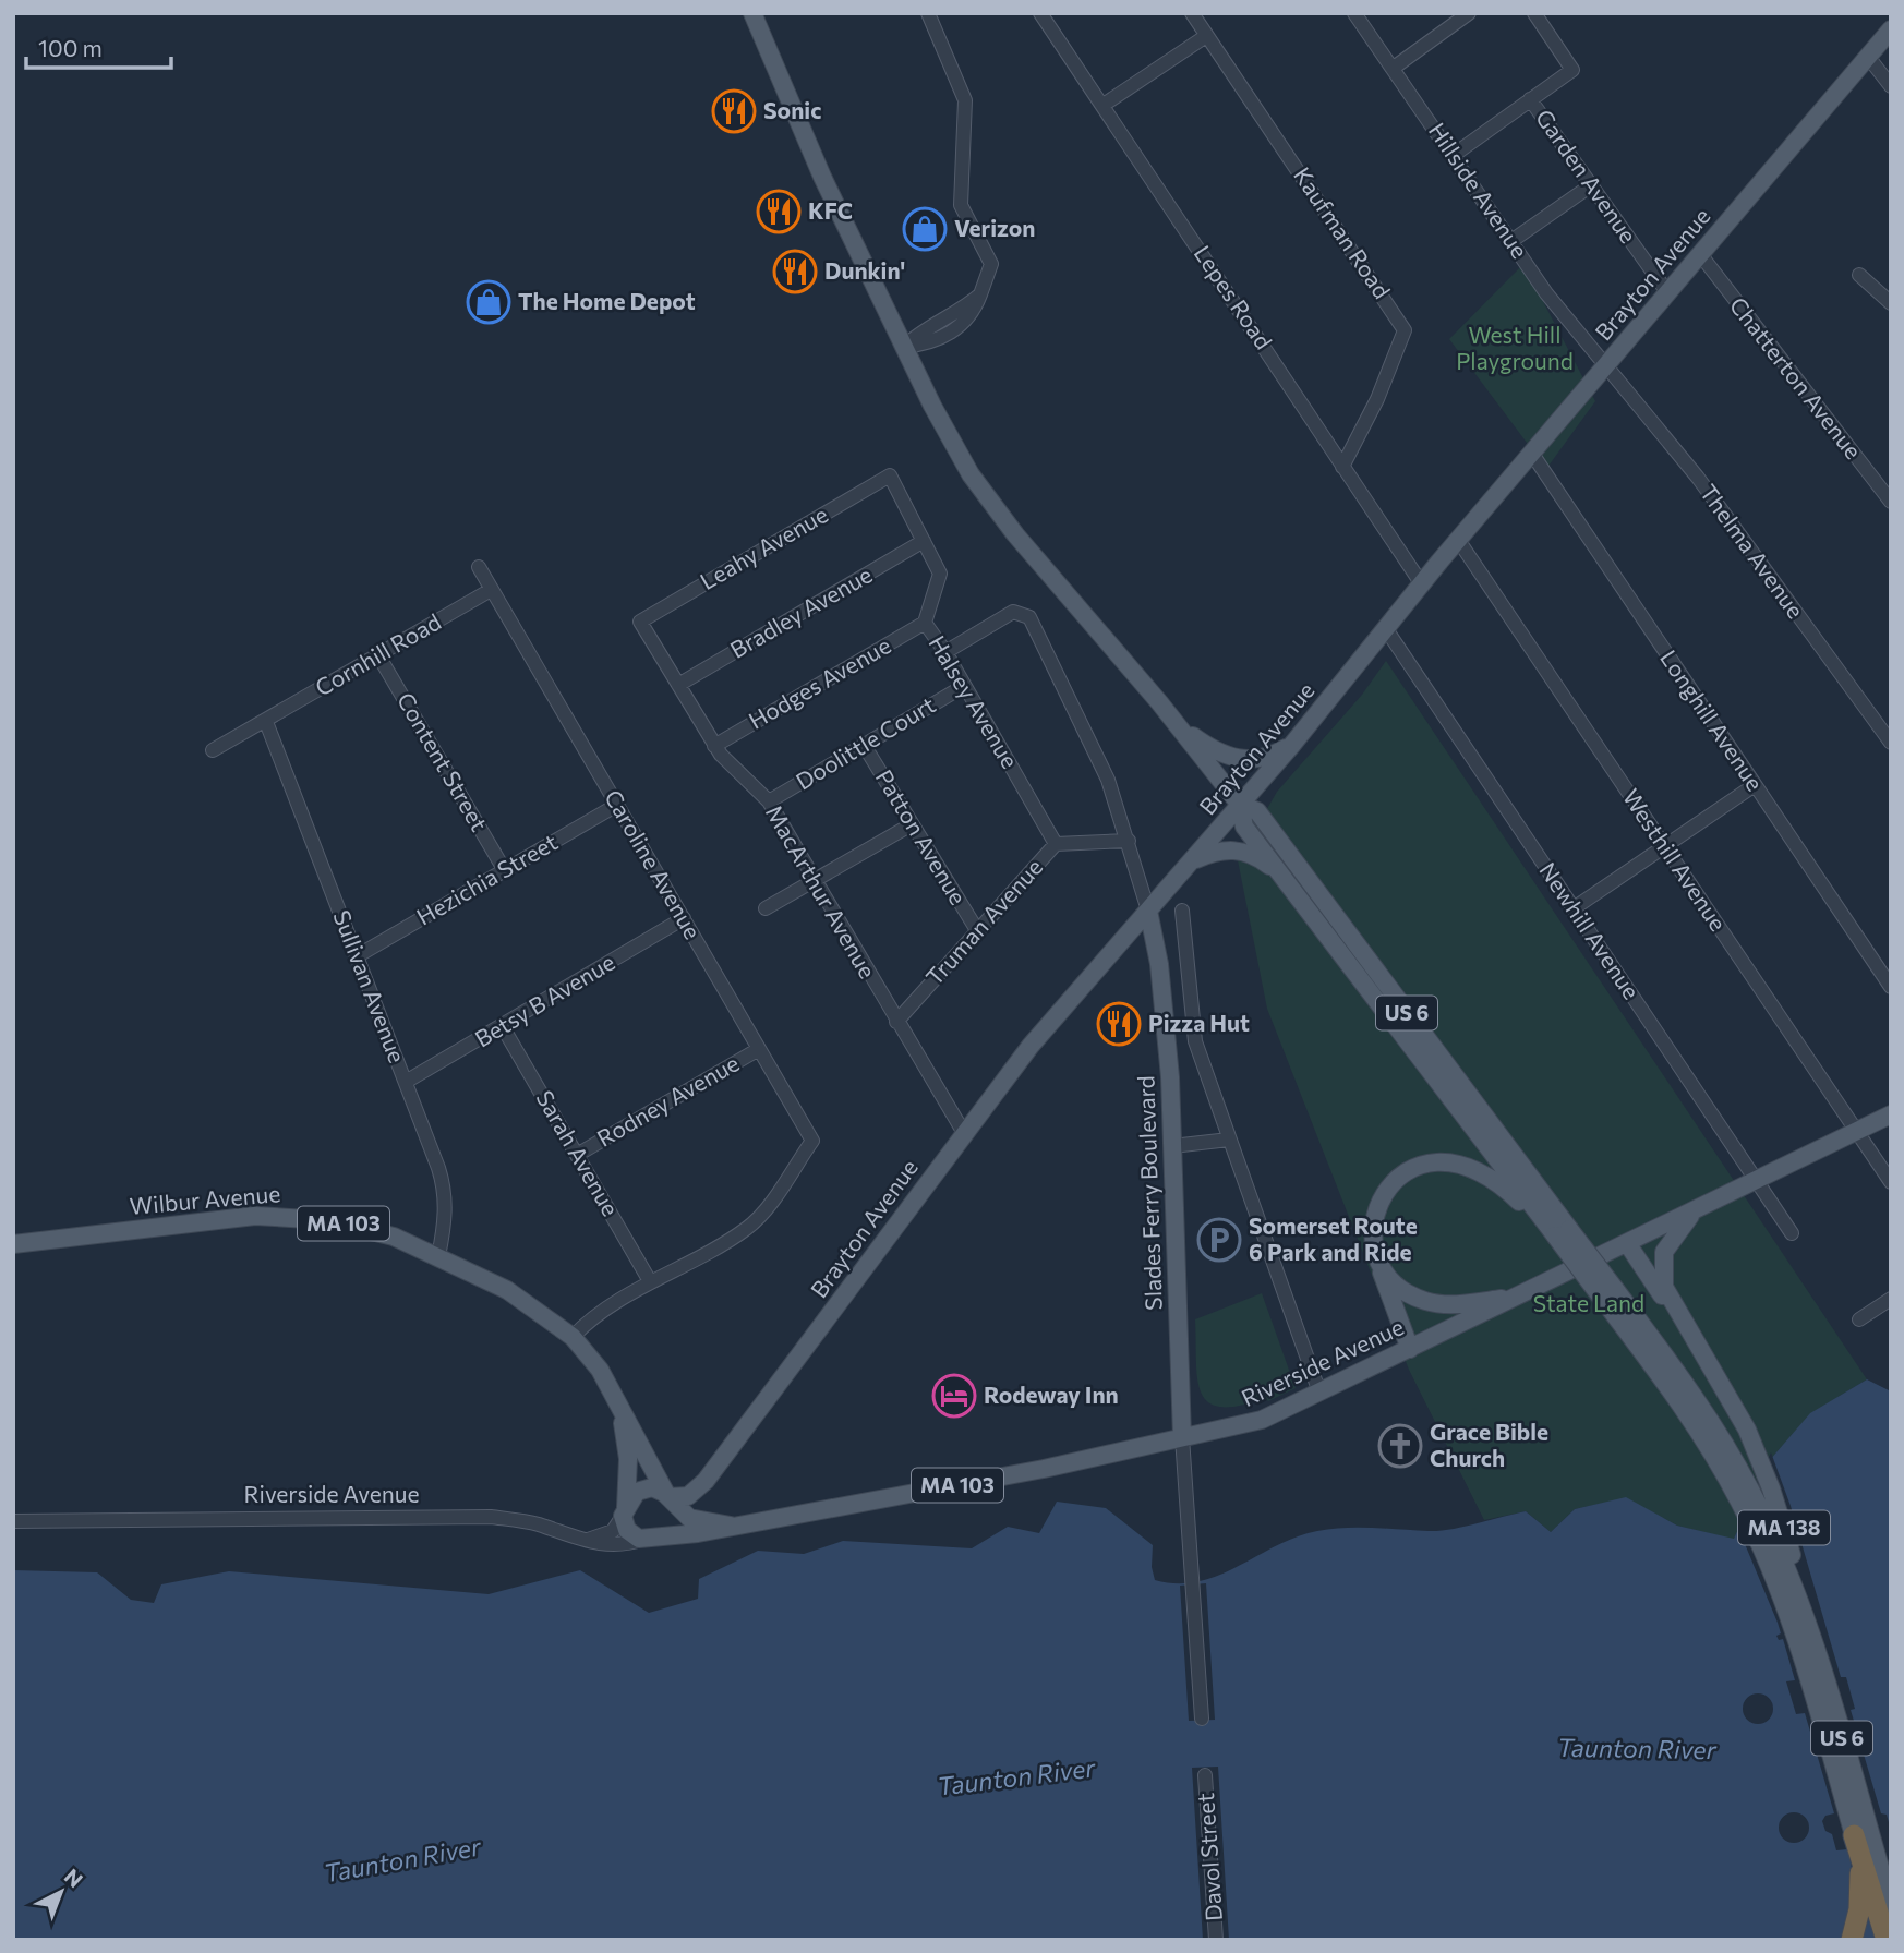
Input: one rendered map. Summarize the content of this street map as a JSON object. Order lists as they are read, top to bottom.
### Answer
{
  "streets": {
    "highway": ["US 6"],
    "main road": [
      "Brayton Avenue",
      "Slades Ferry Boulevard",
      "Wilbur Avenue",
      "MA 103",
      "Riverside Avenue",
      "MA 138"
    ],
    "street": [
      "Garden Avenue",
      "Hillside Avenue",
      "Kaufman Road",
      "Lepes Road",
      "Chatterton Avenue",
      "Leahy Avenue",
      "Thelma Avenue",
      "Bradley Avenue",
      "Cornhill Road",
      "Hodges Avenue",
      "Halsey Avenue",
      "Longhill Avenue",
      "Doolittle Court",
      "Content Street",
      "Patton Avenue",
      "Westhill Avenue",
      "Caroline Avenue",
      "Hezichia Street",
      "MacArthur Avenue",
      "Truman Avenue",
      "Newhill Avenue",
      "Sullivan Avenue",
      "Betsy B Avenue",
      "Rodney Avenue",
      "Sarah Avenue",
      "Davol Street"
    ]
  },
  "crossings": [
    ["Garden Avenue", "Brayton Avenue"],
    ["Hillside Avenue", "Brayton Avenue"],
    ["Hillside Avenue", "Thelma Avenue"],
    ["Kaufman Road", "Lepes Road"],
    ["Brayton Avenue", "Lepes Road"],
    ["Brayton Avenue", "Chatterton Avenue"],
    ["Brayton Avenue", "Thelma Avenue"],
    ["Brayton Avenue", "Longhill Avenue"],
    ["Brayton Avenue", "Westhill Avenue"],
    ["Brayton Avenue", "MacArthur Avenue"],
    ["Brayton Avenue", "Newhill Avenue"],
    ["Brayton Avenue", "US 6"],
    ["Brayton Avenue", "Slades Ferry Boulevard"],
    ["Brayton Avenue", "Wilbur Avenue"],
    ["Brayton Avenue", "Riverside Avenue"],
    ["Leahy Avenue", "Halsey Avenue"],
    ["Leahy Avenue", "MacArthur Avenue"],
    ["Bradley Avenue", "Halsey Avenue"],
    ["Bradley Avenue", "MacArthur Avenue"],
    ["Cornhill Road", "Content Street"],
    ["Cornhill Road", "Caroline Avenue"],
    ["Cornhill Road", "Sullivan Avenue"],
    ["Hodges Avenue", "Halsey Avenue"],
    ["Hodges Avenue", "MacArthur Avenue"],
    ["Halsey Avenue", "Doolittle Court"],
    ["Halsey Avenue", "Truman Avenue"],
    ["Halsey Avenue", "Slades Ferry Boulevard"],
    ["Doolittle Court", "Patton Avenue"],
    ["Doolittle Court", "MacArthur Avenue"],
    ["Content Street", "Hezichia Street"],
    ["Patton Avenue", "Truman Avenue"],
    ["Westhill Avenue", "Riverside Avenue"],
    ["Caroline Avenue", "Hezichia Street"],
    ["Caroline Avenue", "Betsy B Avenue"],
    ["Caroline Avenue", "Rodney Avenue"],
    ["Caroline Avenue", "Sarah Avenue"],
    ["Hezichia Street", "Sullivan Avenue"],
    ["MacArthur Avenue", "Truman Avenue"],
    ["Truman Avenue", "Slades Ferry Boulevard"],
    ["Newhill Avenue", "Riverside Avenue"],
    ["Sullivan Avenue", "Betsy B Avenue"],
    ["Sullivan Avenue", "Wilbur Avenue"],
    ["Betsy B Avenue", "Sarah Avenue"],
    ["US 6", "MA 138"],
    ["Rodney Avenue", "Sarah Avenue"],
    ["Slades Ferry Boulevard", "Riverside Avenue"],
    ["Wilbur Avenue", "Riverside Avenue"],
    ["Riverside Avenue", "MA 138"]
  ],
  "water": ["Taunton River"],
  "parks": ["West Hill Playground", "State Land"],
  "places": {
    "restaurant": [
      "Sonic",
      "KFC",
      "Dunkin'",
      "Pizza Hut"
    ],
    "shop": ["Verizon", "The Home Depot"],
    "parking": ["Somerset Route 6 Park and Ride"],
    "hotel": ["Rodeway Inn"],
    "church": ["Grace Bible Church"]
  },
  "scale_bar": "100 m",
  "north": "top right"
}
